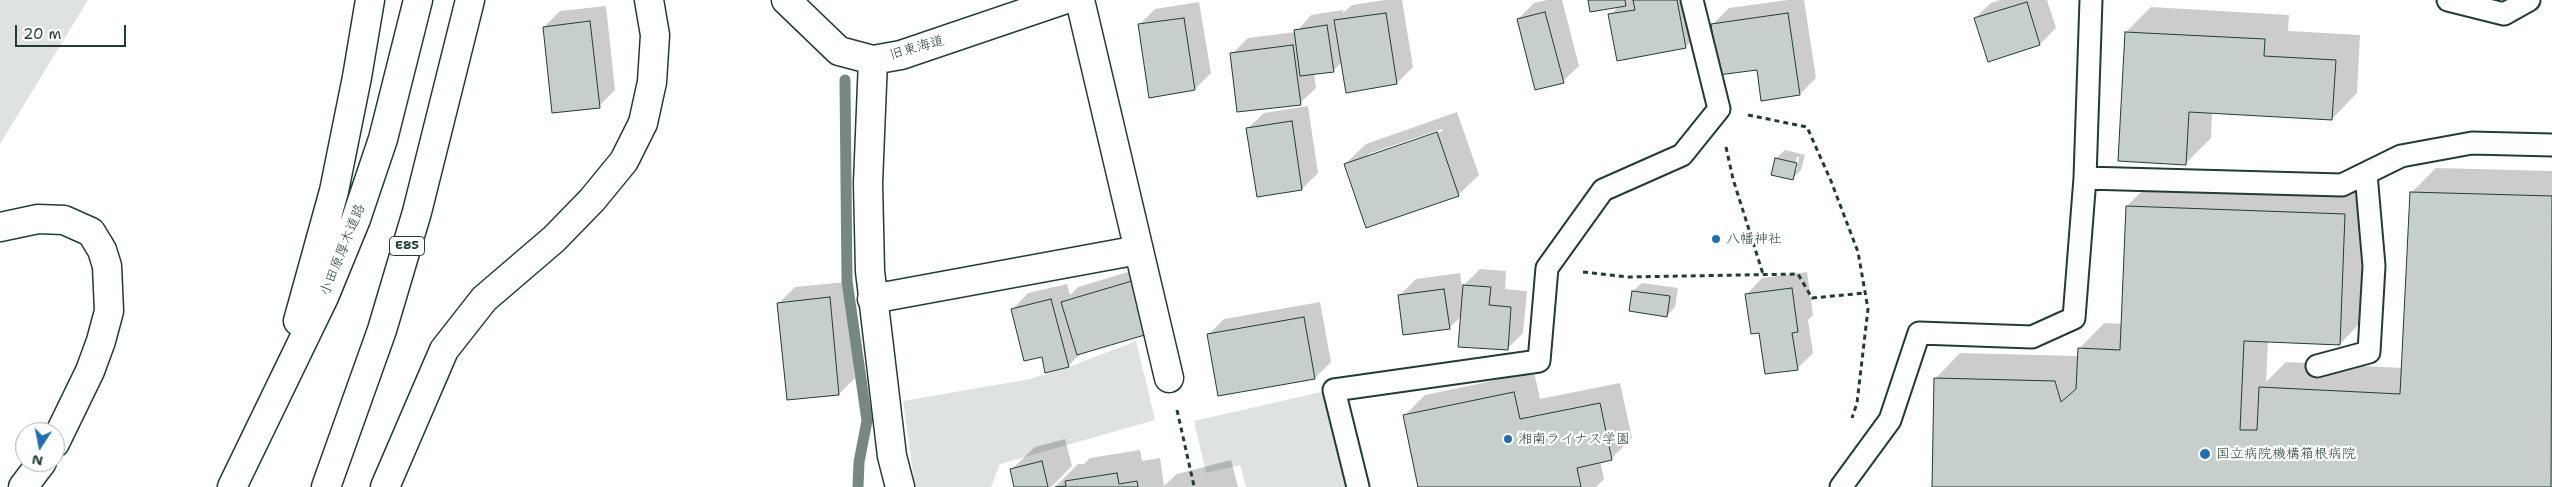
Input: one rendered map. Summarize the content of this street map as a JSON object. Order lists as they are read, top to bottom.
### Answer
{
  "streets": {
    "main road": ["旧東海道", "E85", "小田原厚木道路"]
  },
  "places": ["八幡神社", "湘南ライナス学園", "国立病院機構箱根病院"],
  "scale_bar": "20 m",
  "north": "bottom"
}
